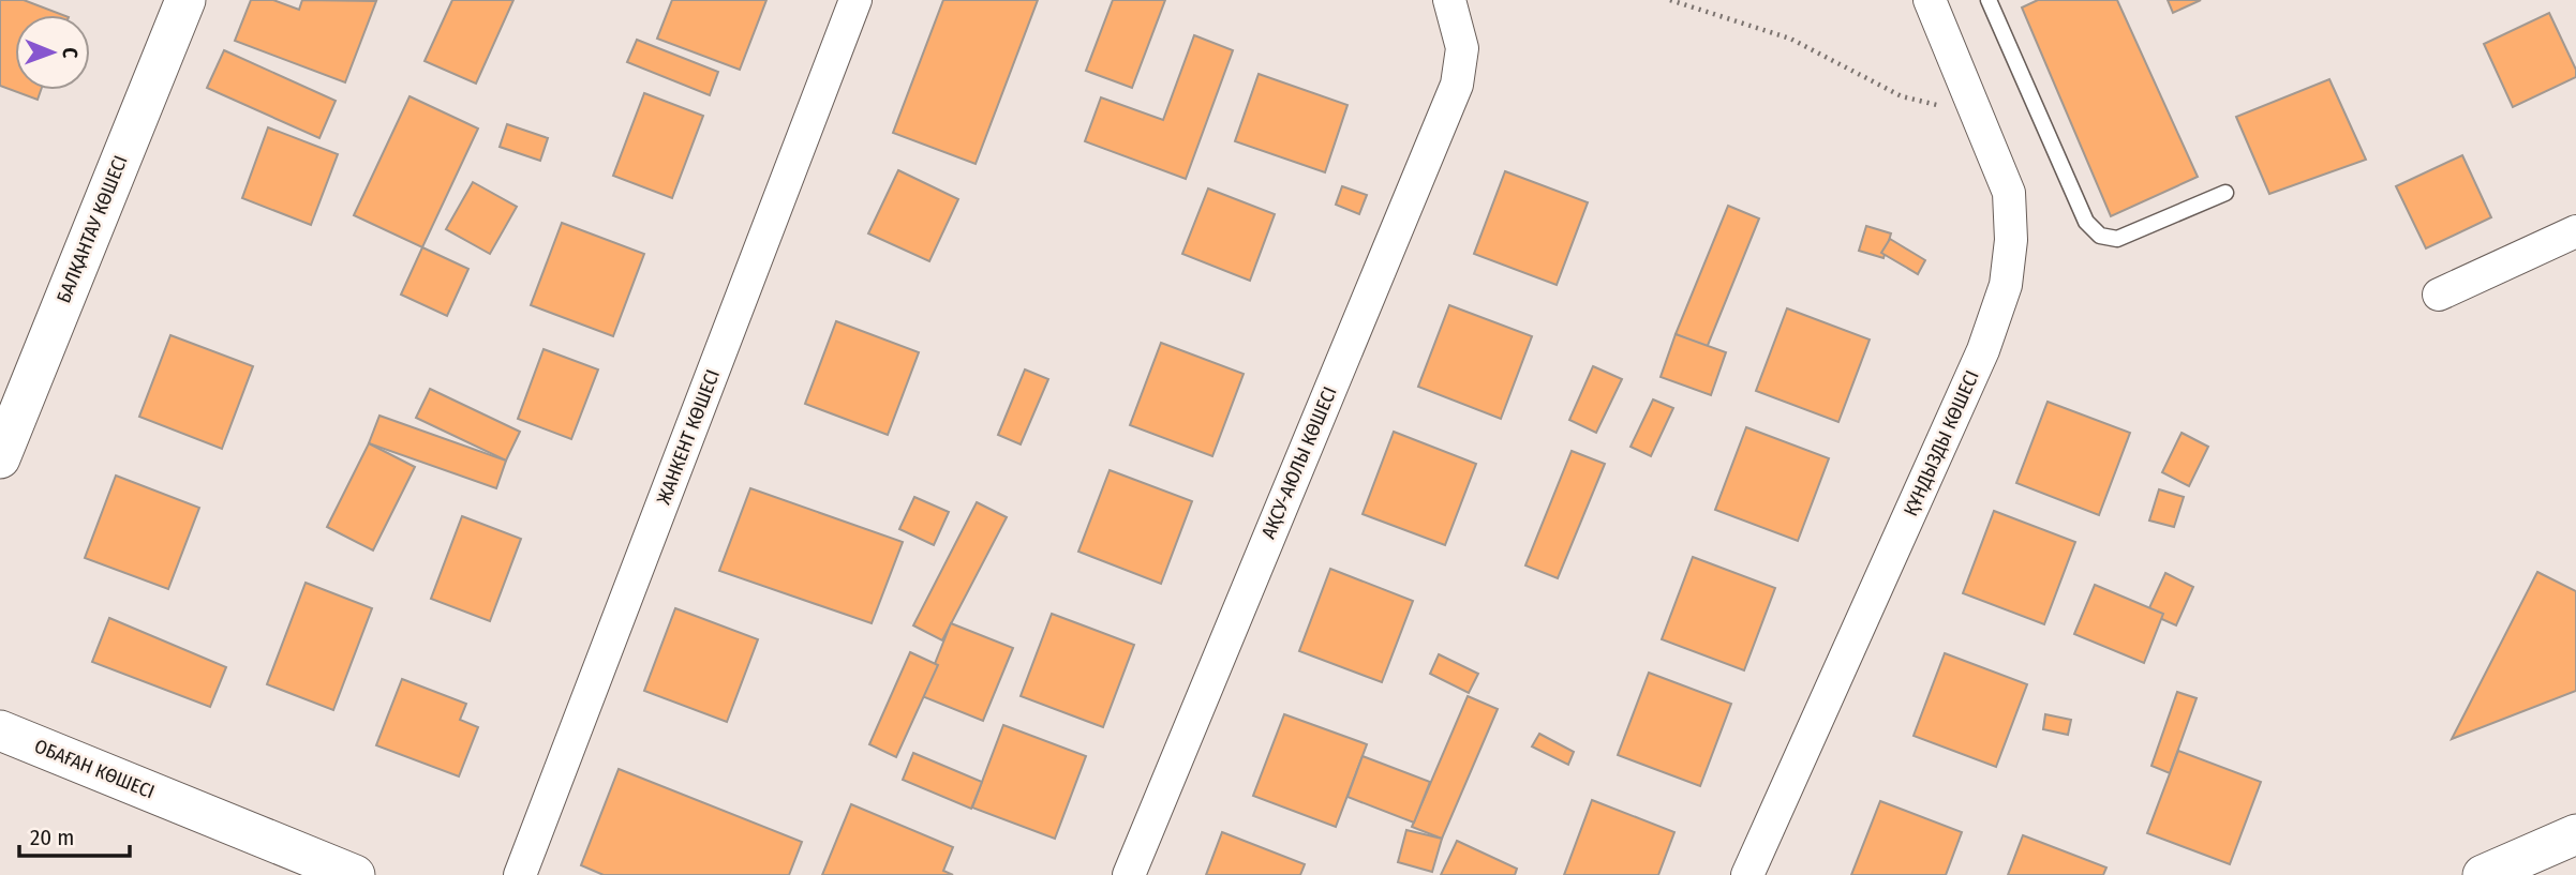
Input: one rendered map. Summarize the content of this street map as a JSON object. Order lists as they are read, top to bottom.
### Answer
{
  "streets": {
    "street": [
      "БАЛҚАНТАУ КӨШЕСІ",
      "ЖАНКЕНТ КӨШЕСІ",
      "ҚҰНДЫЗДЫ КӨШЕСІ",
      "АҚСУ-АЮЛЫ КӨШЕСІ",
      "ОБАҒАН КӨШЕСІ"
    ]
  },
  "scale_bar": "20 m",
  "north": "right"
}
